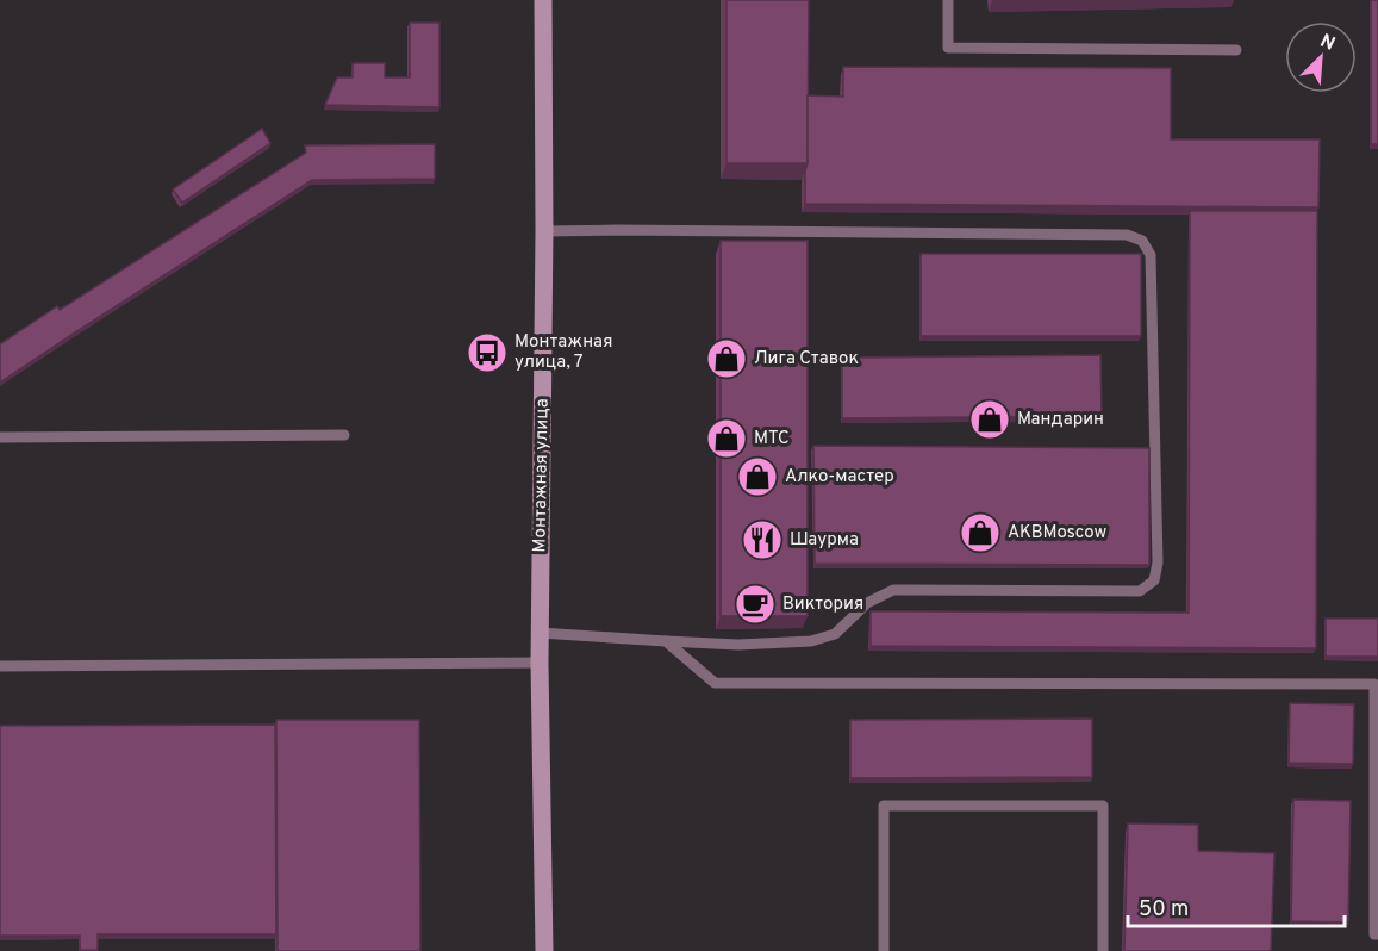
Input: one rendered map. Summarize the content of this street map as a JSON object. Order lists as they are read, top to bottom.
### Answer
{
  "streets": {
    "street": ["Монтажная улица"]
  },
  "places": {
    "bus stop": ["Монтажная улица, 7"],
    "shop": [
      "Лига Ставок",
      "Мандарин",
      "МТС",
      "Алко-мастер",
      "AKBMoscow"
    ],
    "restaurant": ["Шаурма"],
    "cafe": ["Виктория"]
  },
  "scale_bar": "50 m",
  "north": "top right"
}
